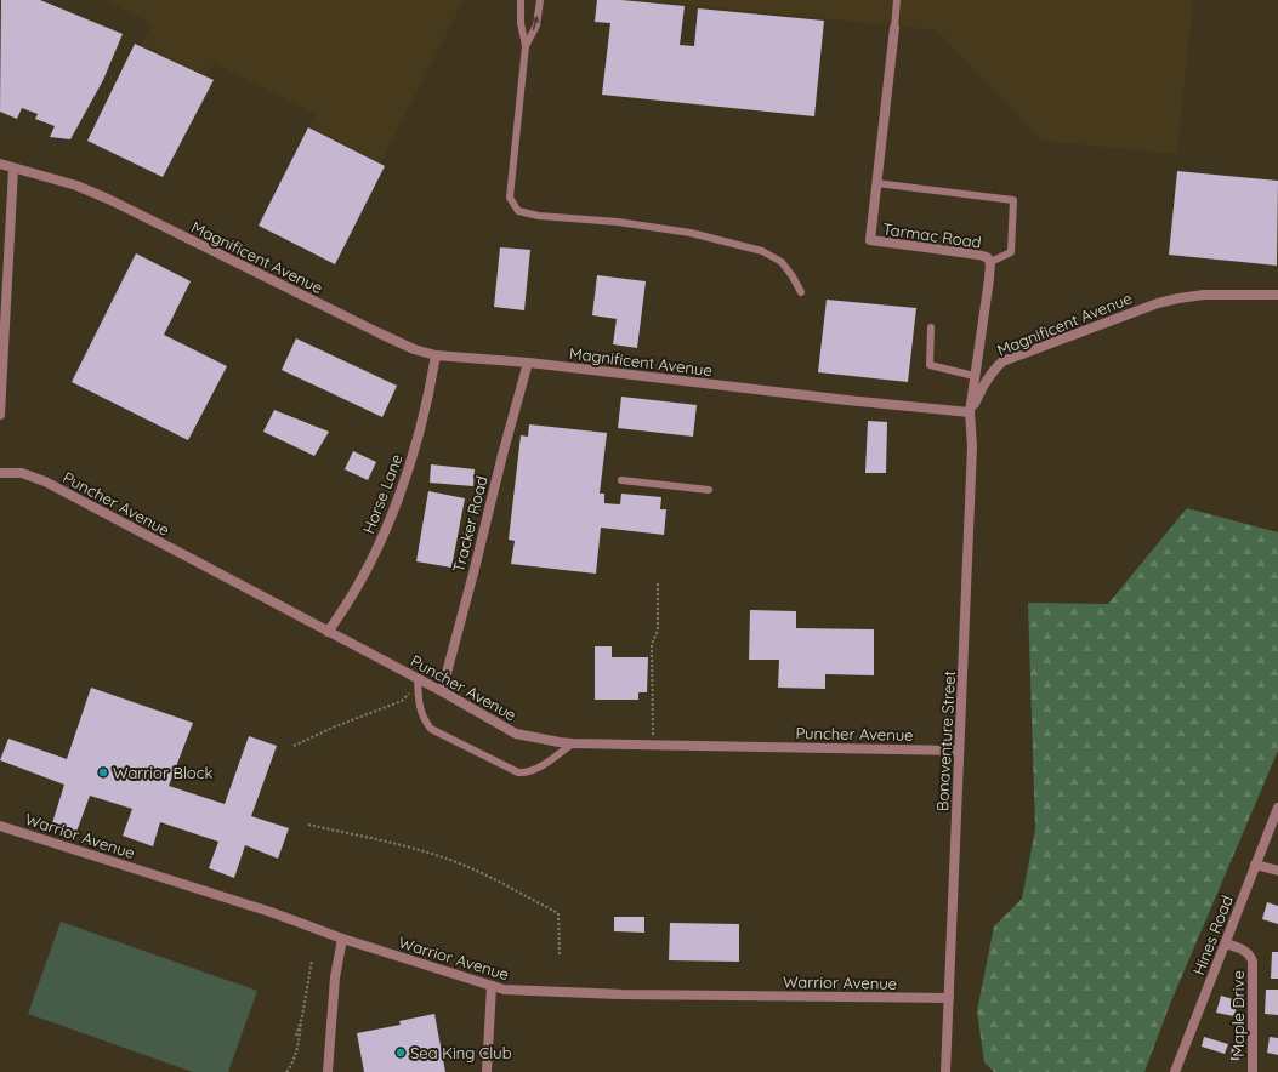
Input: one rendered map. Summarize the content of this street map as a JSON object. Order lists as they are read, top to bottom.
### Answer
{
  "streets": {
    "street": [
      "Tarmac Road",
      "Magnificent Avenue",
      "Horse Lane",
      "Puncher Avenue",
      "Tracker Road",
      "Bonaventure Street",
      "Warrior Avenue",
      "Hines Road",
      "Maple Drive"
    ]
  },
  "crossings": [
    ["Tarmac Road", "Magnificent Avenue"],
    ["Tarmac Road", "Bonaventure Street"],
    ["Magnificent Avenue", "Horse Lane"],
    ["Magnificent Avenue", "Tracker Road"],
    ["Magnificent Avenue", "Bonaventure Street"],
    ["Horse Lane", "Puncher Avenue"],
    ["Puncher Avenue", "Tracker Road"],
    ["Puncher Avenue", "Bonaventure Street"],
    ["Bonaventure Street", "Warrior Avenue"],
    ["Hines Road", "Maple Drive"]
  ],
  "places": ["Warrior Block", "Sea King Club"]
}
